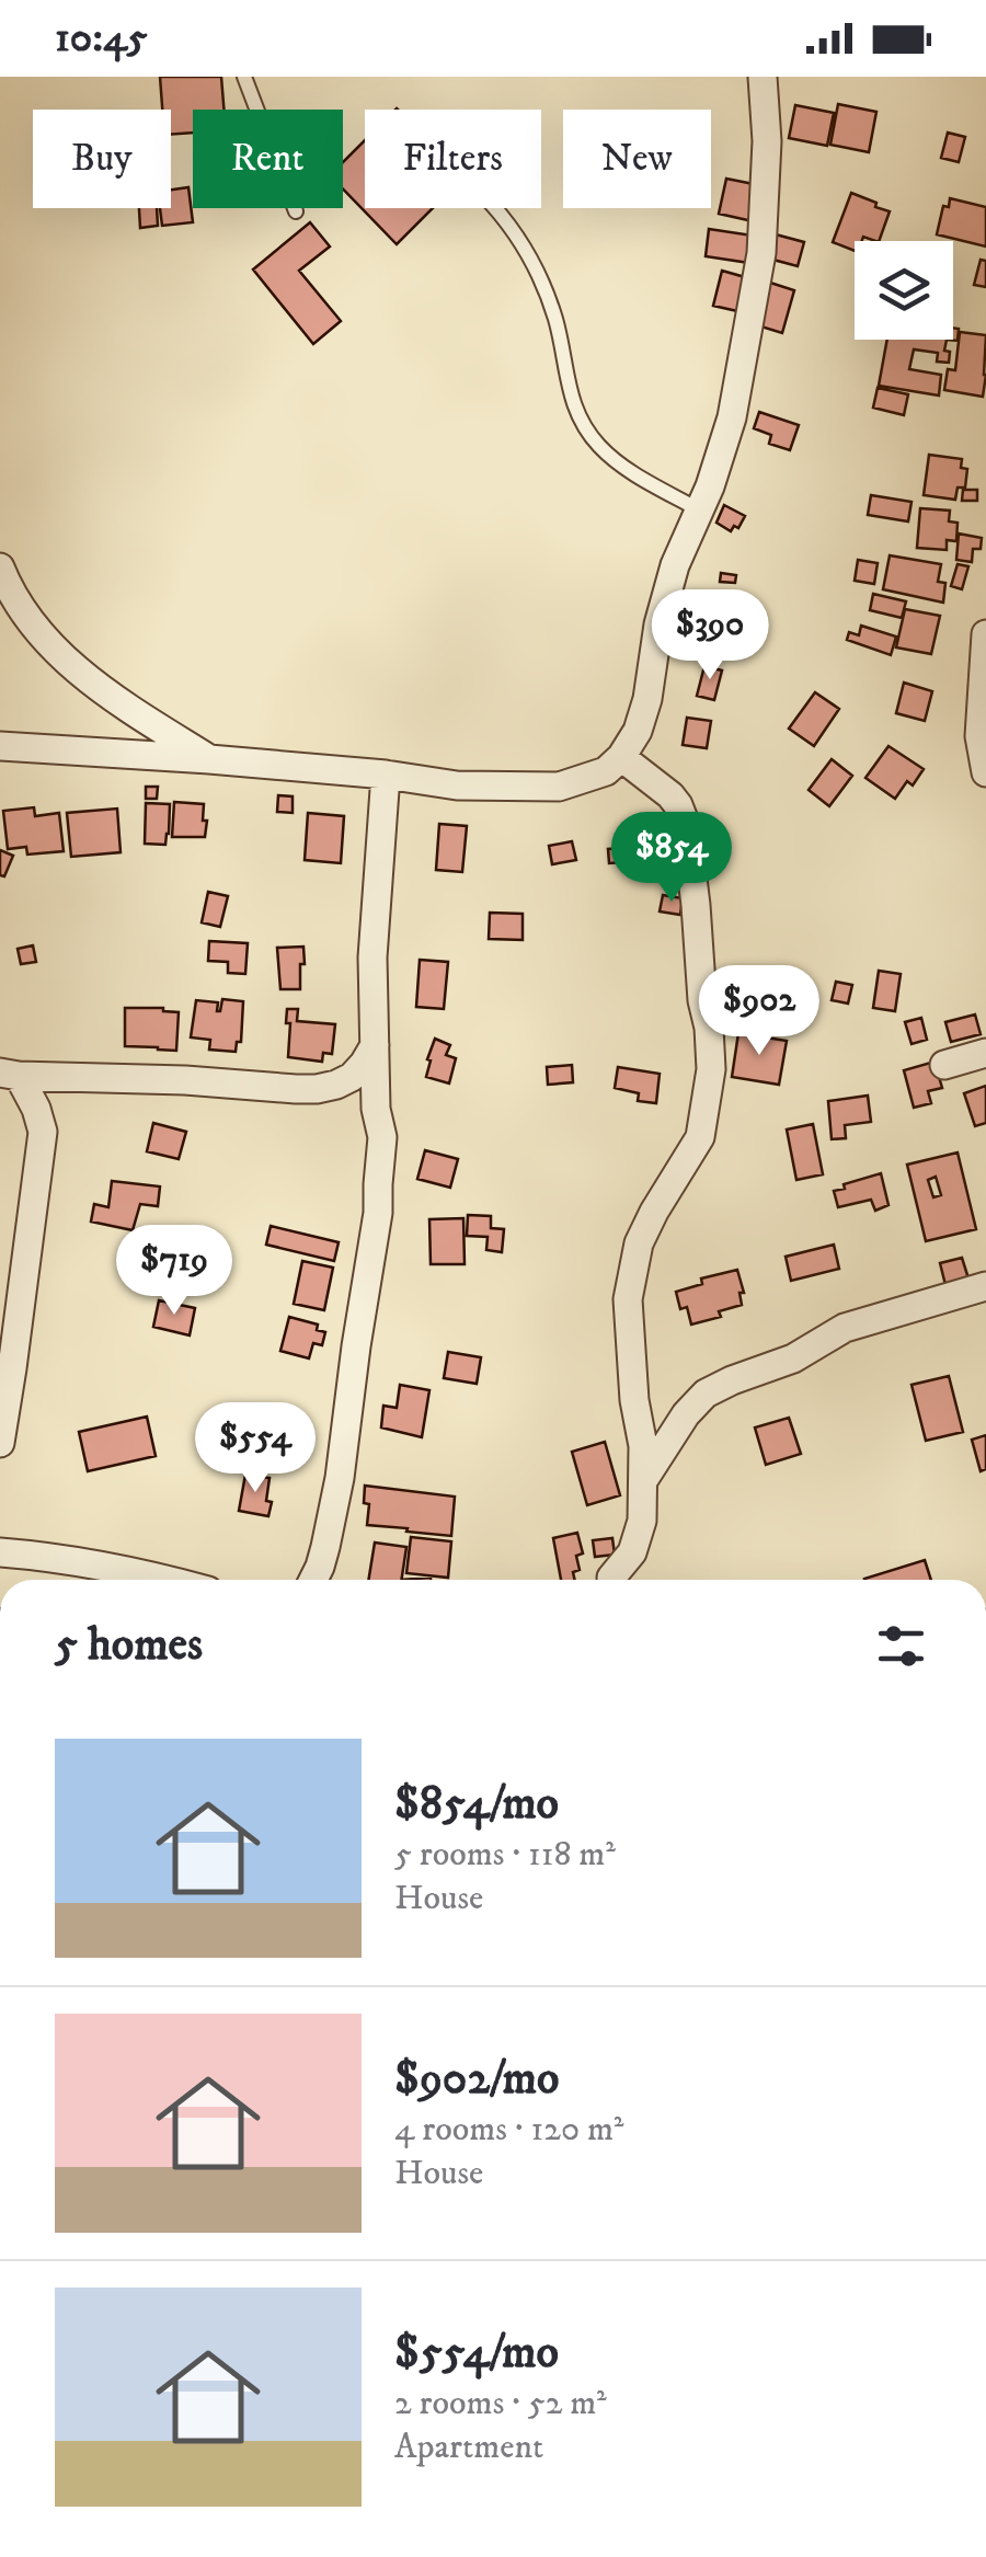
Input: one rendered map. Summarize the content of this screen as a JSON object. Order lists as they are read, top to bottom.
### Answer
{
  "page": {
    "status": "10:45",
    "chip": [
      "Buy",
      "Rent",
      "Filters",
      "New"
    ],
    "price": [
      "$390",
      "$854",
      "$902",
      "$719",
      "$554"
    ],
    "heading": "5 homes",
    "list": [
      {
        "name": "$854/mo",
        "note": "5 rooms · 118 m² · House"
      },
      {
        "name": "$902/mo",
        "note": "4 rooms · 120 m² · House"
      },
      {
        "name": "$554/mo",
        "note": "2 rooms · 52 m² · Apartment"
      }
    ]
  }
}
